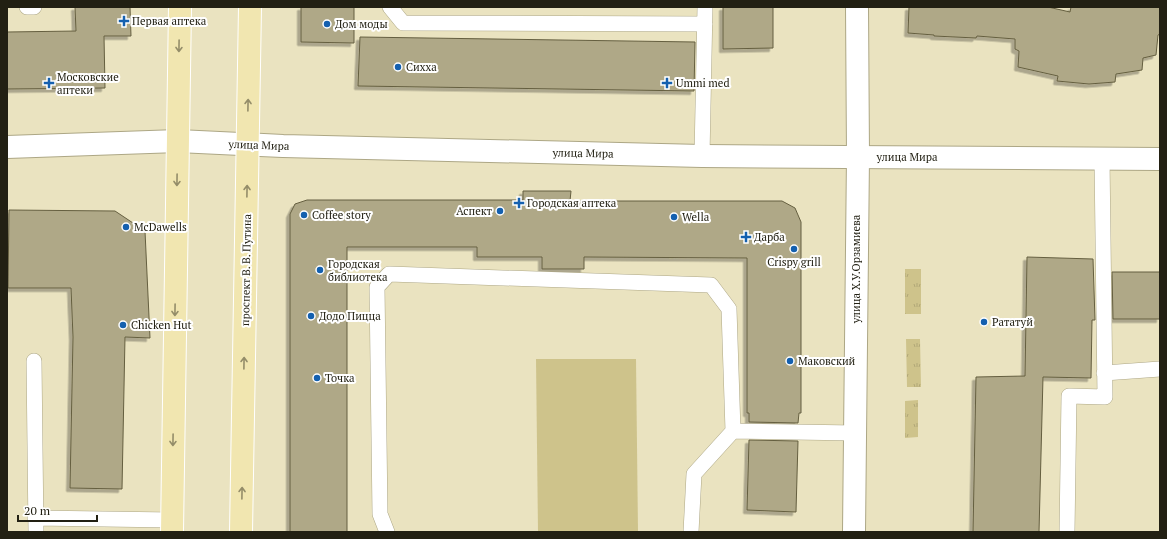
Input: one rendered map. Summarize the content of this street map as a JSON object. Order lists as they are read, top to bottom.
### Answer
{
  "streets": {
    "main road": ["улица Мира", "улица Х.У.Орзамиева", "проспект В. В. Путина"]
  },
  "crossings": [
    ["улица Мира", "улица Х.У.Орзамиева"],
    ["улица Мира", "проспект В. В. Путина"]
  ],
  "places": {
    "health": [
      "Первая аптека",
      "Московские аптеки",
      "Ummi med",
      "Городская аптека",
      "Дарба"
    ],
    "other": [
      "Дом моды",
      "Сихха",
      "Аспект",
      "Coffee story",
      "Wella",
      "McDawells",
      "Crispy grill",
      "Городская библиотека",
      "Додо Пицца",
      "Рататуй",
      "Chicken Hut",
      "Маковский",
      "Точка"
    ]
  },
  "scale_bar": "20 m"
}
